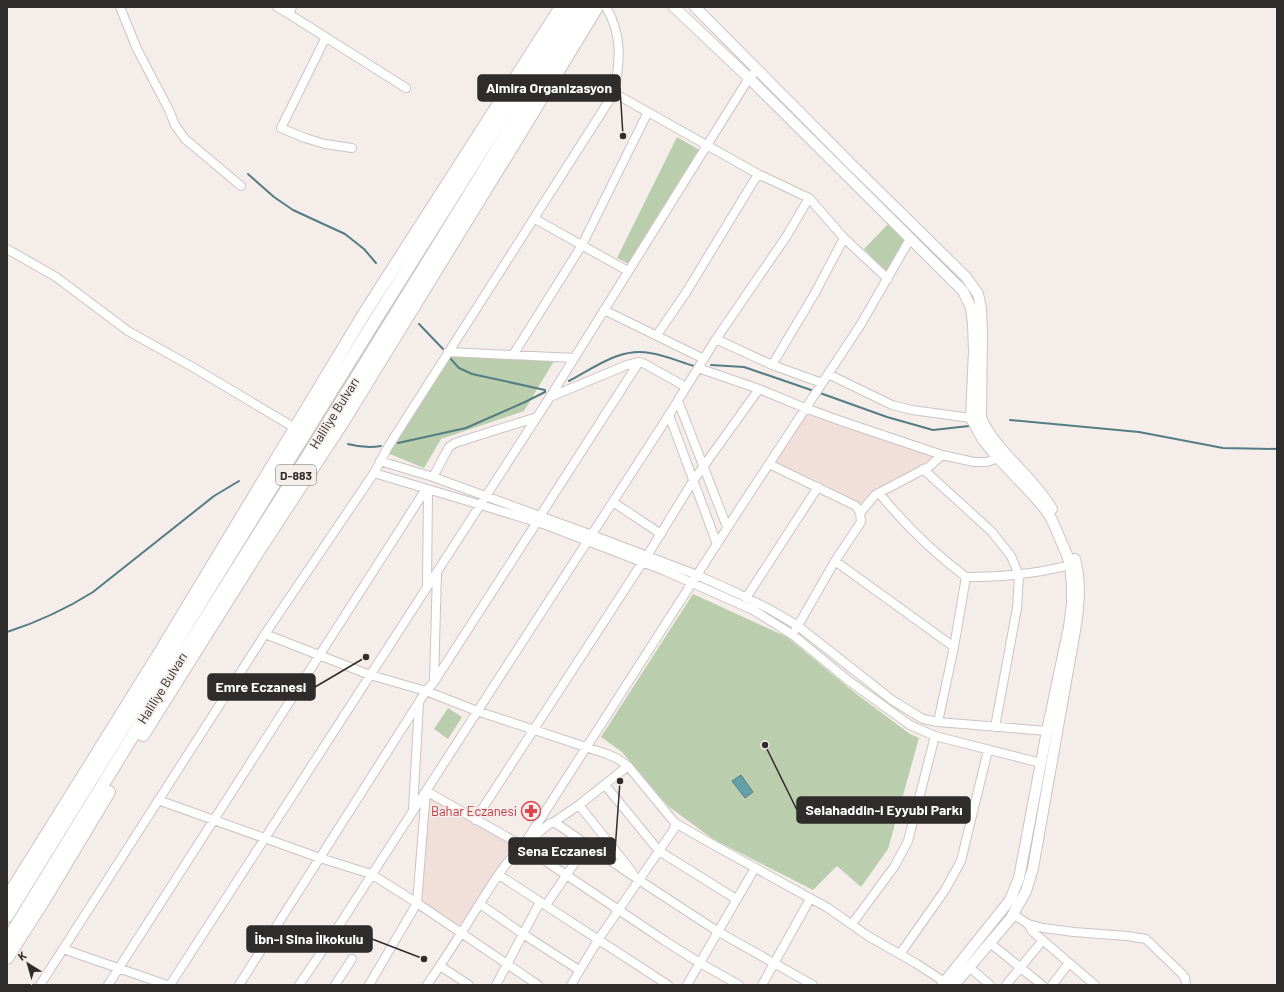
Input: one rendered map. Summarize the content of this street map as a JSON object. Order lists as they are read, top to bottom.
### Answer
{
  "streets": {
    "highway": ["Haliliye Bulvarı", "D-883"]
  },
  "places": {
    "other": [
      "Almira Organizasyon",
      "Emre Eczanesi",
      "Selahaddin-i Eyyubi Parkı",
      "Sena Eczanesi",
      "İbn-i Sina İlkokulu"
    ],
    "pharmacy": ["Bahar Eczanesi"]
  },
  "north": "top left"
}
